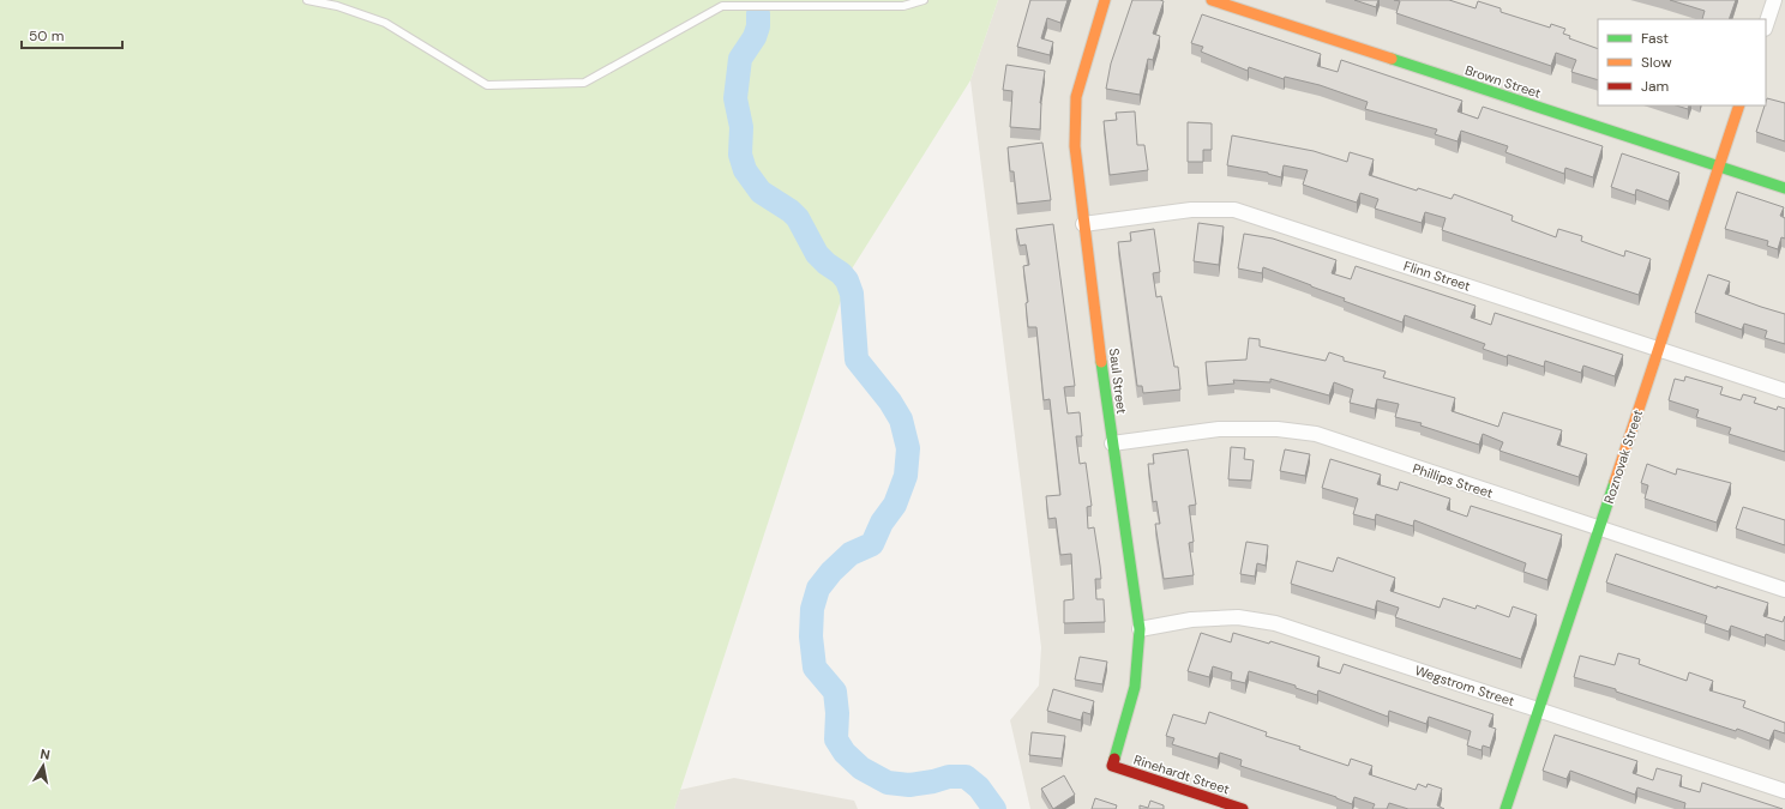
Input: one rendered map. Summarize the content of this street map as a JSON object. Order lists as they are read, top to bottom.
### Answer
{
  "streets": {
    "street": [
      "Brown Street",
      "Flinn Street",
      "Saul Street",
      "Roznovak Street",
      "Phillips Street",
      "Wegstrom Street",
      "Rinehardt Street"
    ]
  },
  "crossings": [
    ["Brown Street", "Roznovak Street"],
    ["Flinn Street", "Saul Street"],
    ["Flinn Street", "Roznovak Street"],
    ["Saul Street", "Phillips Street"],
    ["Saul Street", "Wegstrom Street"],
    ["Saul Street", "Rinehardt Street"],
    ["Roznovak Street", "Phillips Street"],
    ["Roznovak Street", "Wegstrom Street"]
  ],
  "legend": ["Fast", "Slow", "Jam"],
  "scale_bar": "50 m",
  "north": "top"
}
